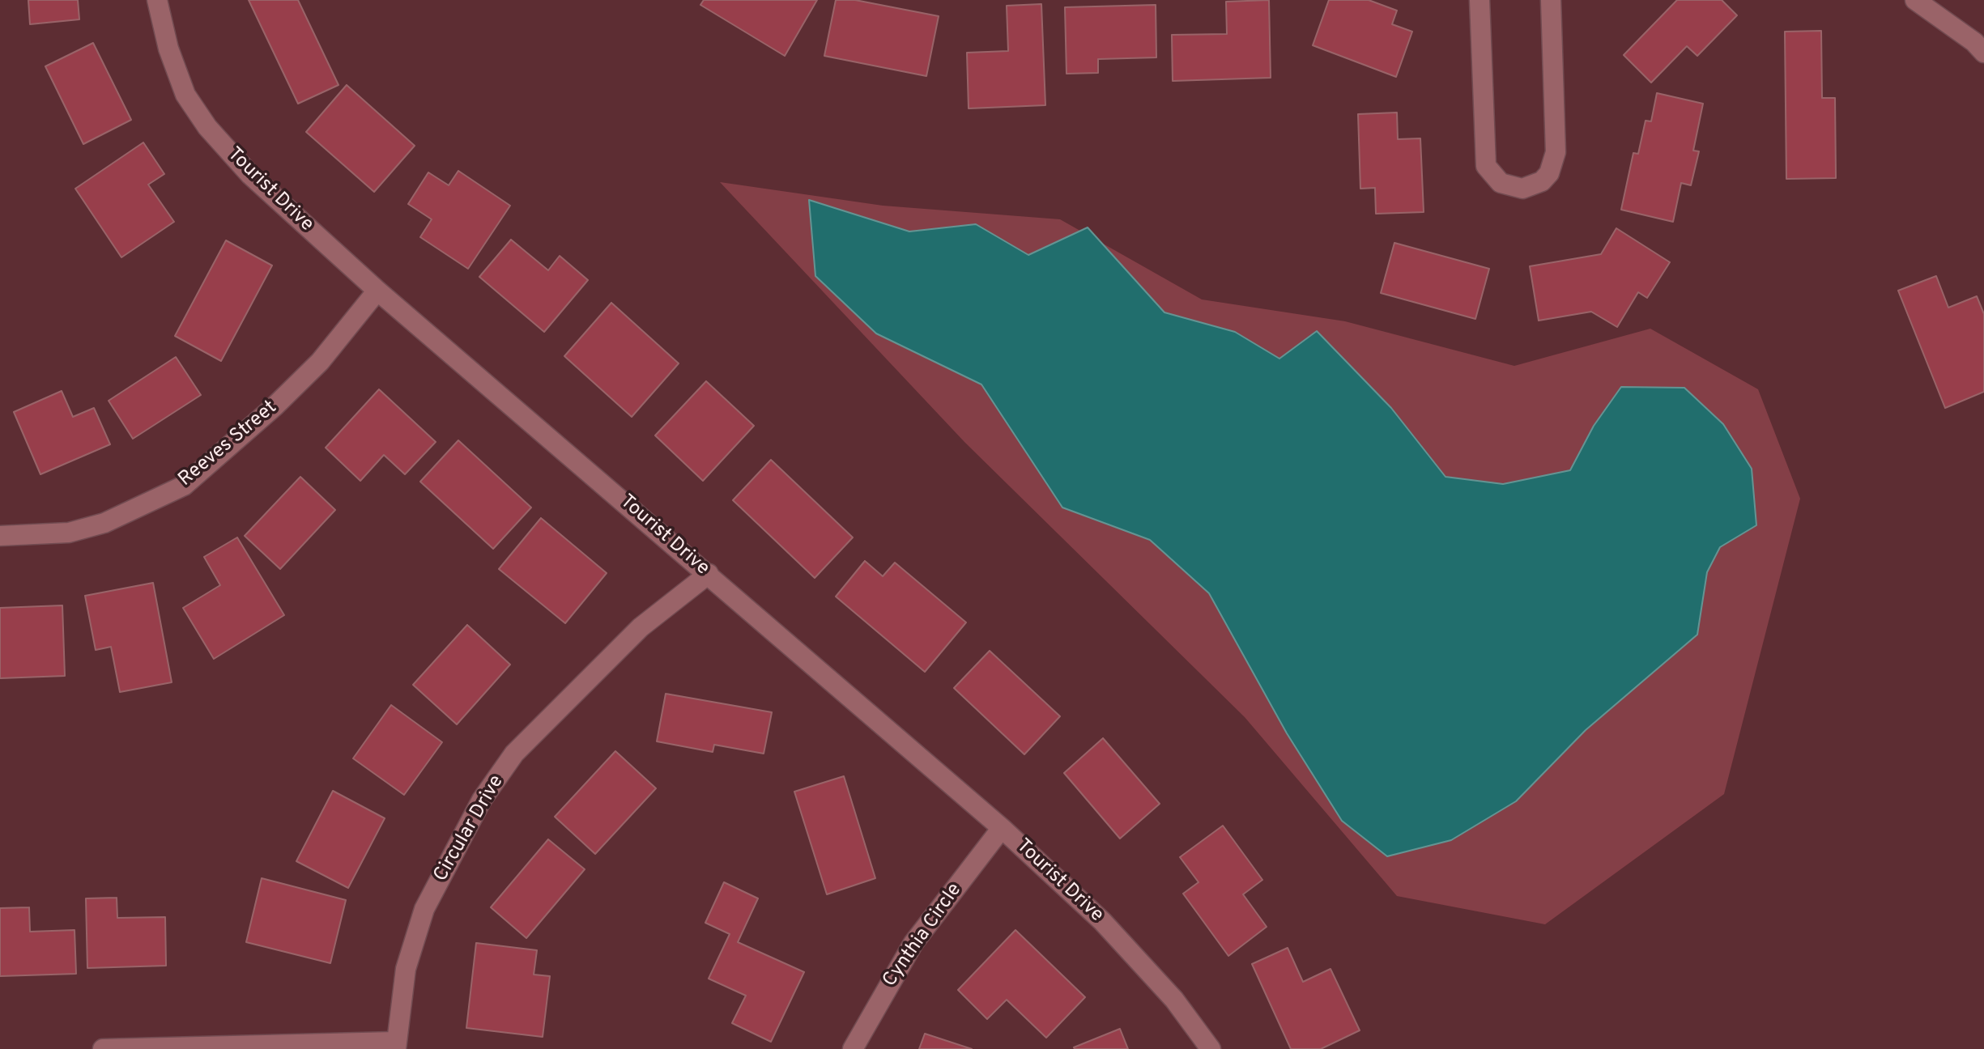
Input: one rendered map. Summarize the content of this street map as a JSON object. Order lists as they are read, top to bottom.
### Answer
{
  "streets": {
    "street": [
      "Tourist Drive",
      "Reeves Street",
      "Circular Drive",
      "Cynthia Circle"
    ]
  },
  "crossings": [
    ["Tourist Drive", "Reeves Street"],
    ["Tourist Drive", "Circular Drive"],
    ["Tourist Drive", "Cynthia Circle"]
  ]
}
